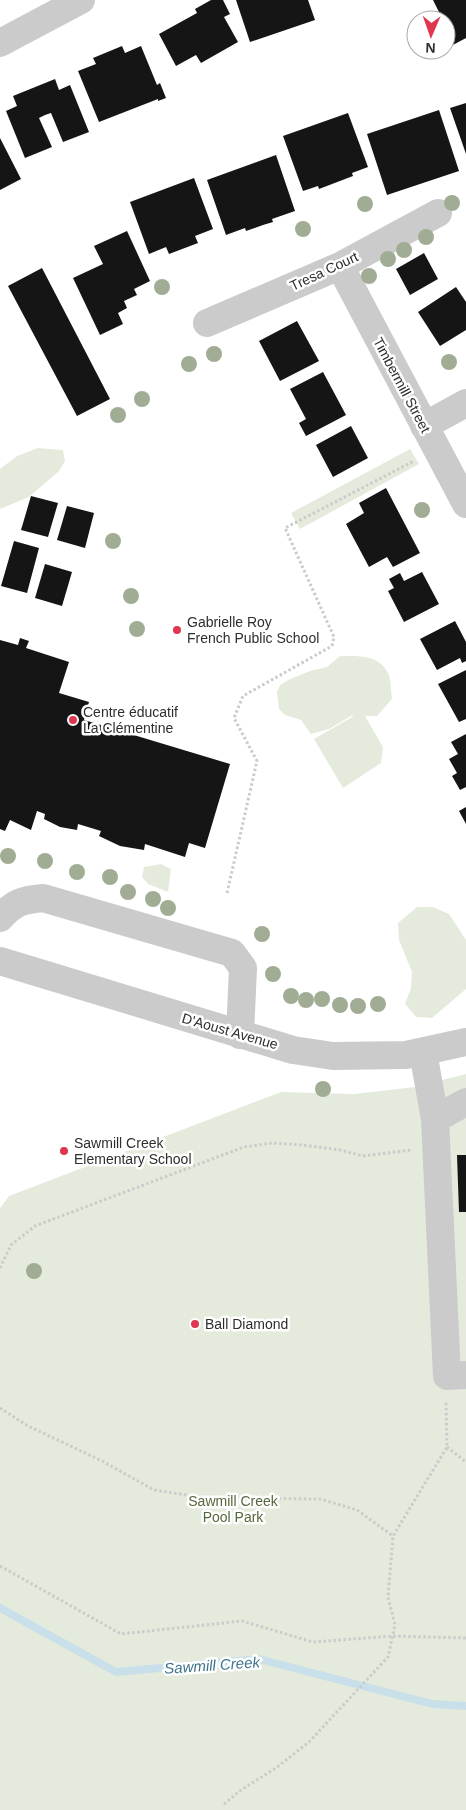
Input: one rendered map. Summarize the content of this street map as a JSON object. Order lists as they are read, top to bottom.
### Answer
{
  "streets": {
    "street": ["Tresa Court", "Timbermill Street", "D'Aoust Avenue"]
  },
  "crossings": [
    ["Tresa Court", "Timbermill Street"]
  ],
  "water": ["Sawmill Creek"],
  "parks": ["Sawmill Creek Pool Park"],
  "places": [
    "Gabrielle Roy French Public School",
    "Centre éducatif La Clémentine",
    "Sawmill Creek Elementary School",
    "Ball Diamond"
  ],
  "north": "bottom"
}
